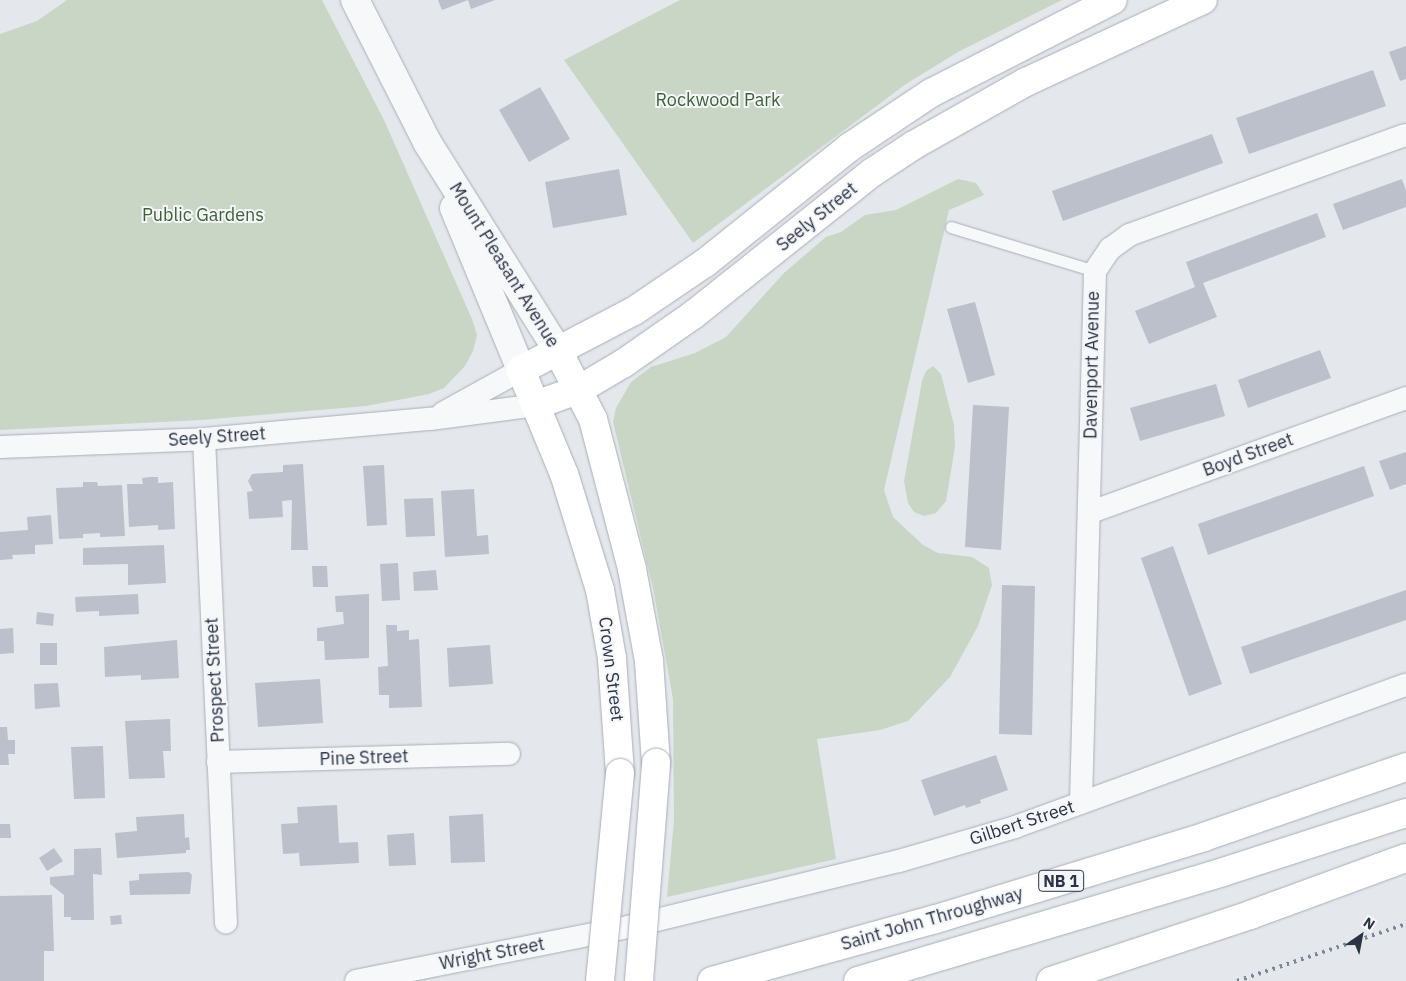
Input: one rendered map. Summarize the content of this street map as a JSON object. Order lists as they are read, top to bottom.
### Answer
{
  "streets": {
    "main road": [
      "Seely Street",
      "Mount Pleasant Avenue",
      "Crown Street",
      "NB 1",
      "Saint John Throughway"
    ],
    "street": [
      "Davenport Avenue",
      "Boyd Street",
      "Prospect Street",
      "Pine Street",
      "Gilbert Street",
      "Wright Street"
    ]
  },
  "crossings": [
    ["Seely Street", "Mount Pleasant Avenue"],
    ["Seely Street", "Crown Street"],
    ["Seely Street", "Prospect Street"],
    ["Mount Pleasant Avenue", "Crown Street"],
    ["Davenport Avenue", "Boyd Street"],
    ["Davenport Avenue", "Gilbert Street"],
    ["Prospect Street", "Pine Street"],
    ["Gilbert Street", "Wright Street"]
  ],
  "parks": ["Rockwood Park", "Public Gardens"],
  "north": "top right"
}
